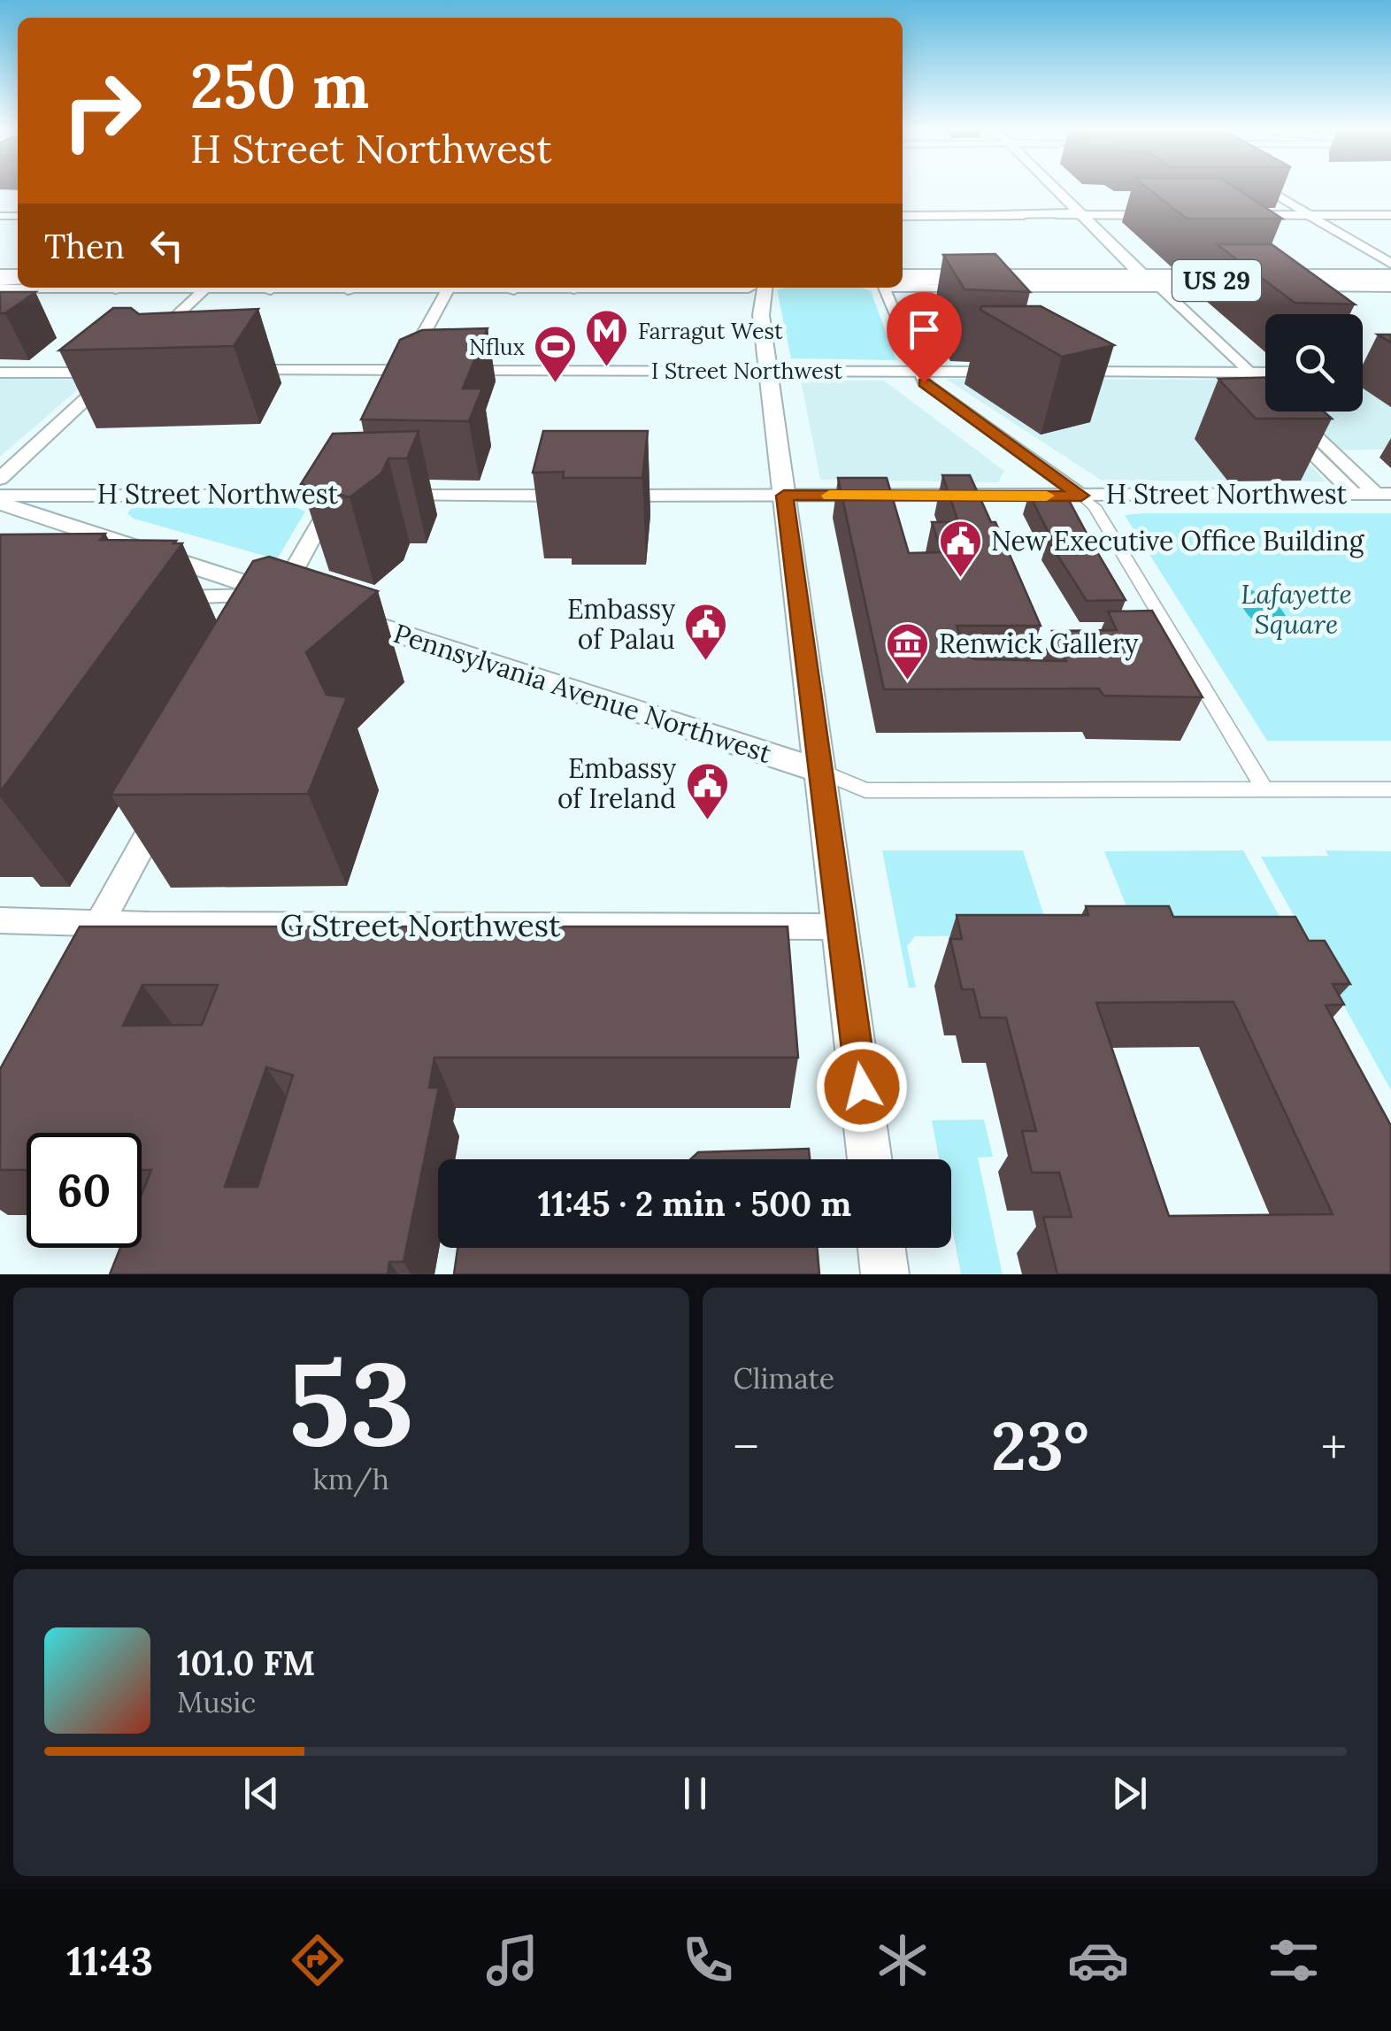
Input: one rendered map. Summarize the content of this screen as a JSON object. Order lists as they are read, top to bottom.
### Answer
{
  "streets": {
    "main road": [
      "US 29",
      "I Street Northwest",
      "H Street Northwest",
      "Pennsylvania Avenue Northwest"
    ],
    "street": ["G Street Northwest"]
  },
  "parks": ["Lafayette Square"],
  "places": {
    "metro station": ["Farragut West"],
    "sports": ["Nflux"],
    "public building": ["New Executive Office Building", "Embassy of Palau", "Embassy of Ireland"],
    "museum": ["Renwick Gallery"]
  },
  "page": {
    "turn": ["250 m", "H Street Northwest"],
    "then": "Then",
    "limit": "60",
    "trip": "11:45 · 2 min · 500 m",
    "tile": [
      ["53", "km/h"],
      "Climate"
    ],
    "heat": ["−", "23°", "+"],
    "song": ["101.0 FM", "Music"],
    "tabs": "11:43"
  }
}
